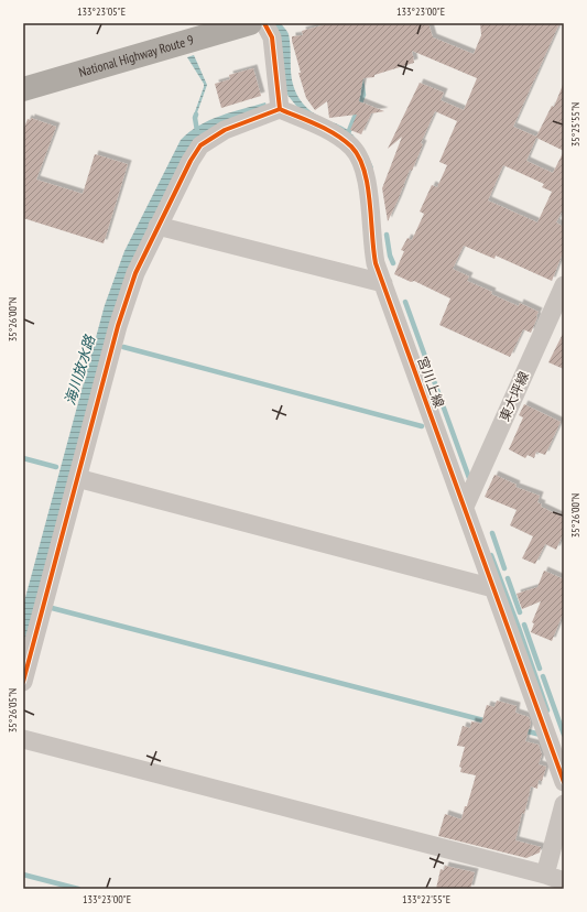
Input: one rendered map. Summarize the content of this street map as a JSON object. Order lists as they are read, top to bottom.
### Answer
{
  "streets": {
    "highway": ["National Highway Route 9"],
    "street": ["宮川上線", "東大坪線"]
  },
  "crossings": [
    ["宮川上線", "東大坪線"]
  ],
  "water": ["海川放水路"],
  "coordinates": [
    "133°23'05\"E",
    "133°23'00\"E",
    "35°25'55\"N",
    "35°26'00\"N",
    "35°26'05\"N",
    "133°22'55\"E"
  ]
}
